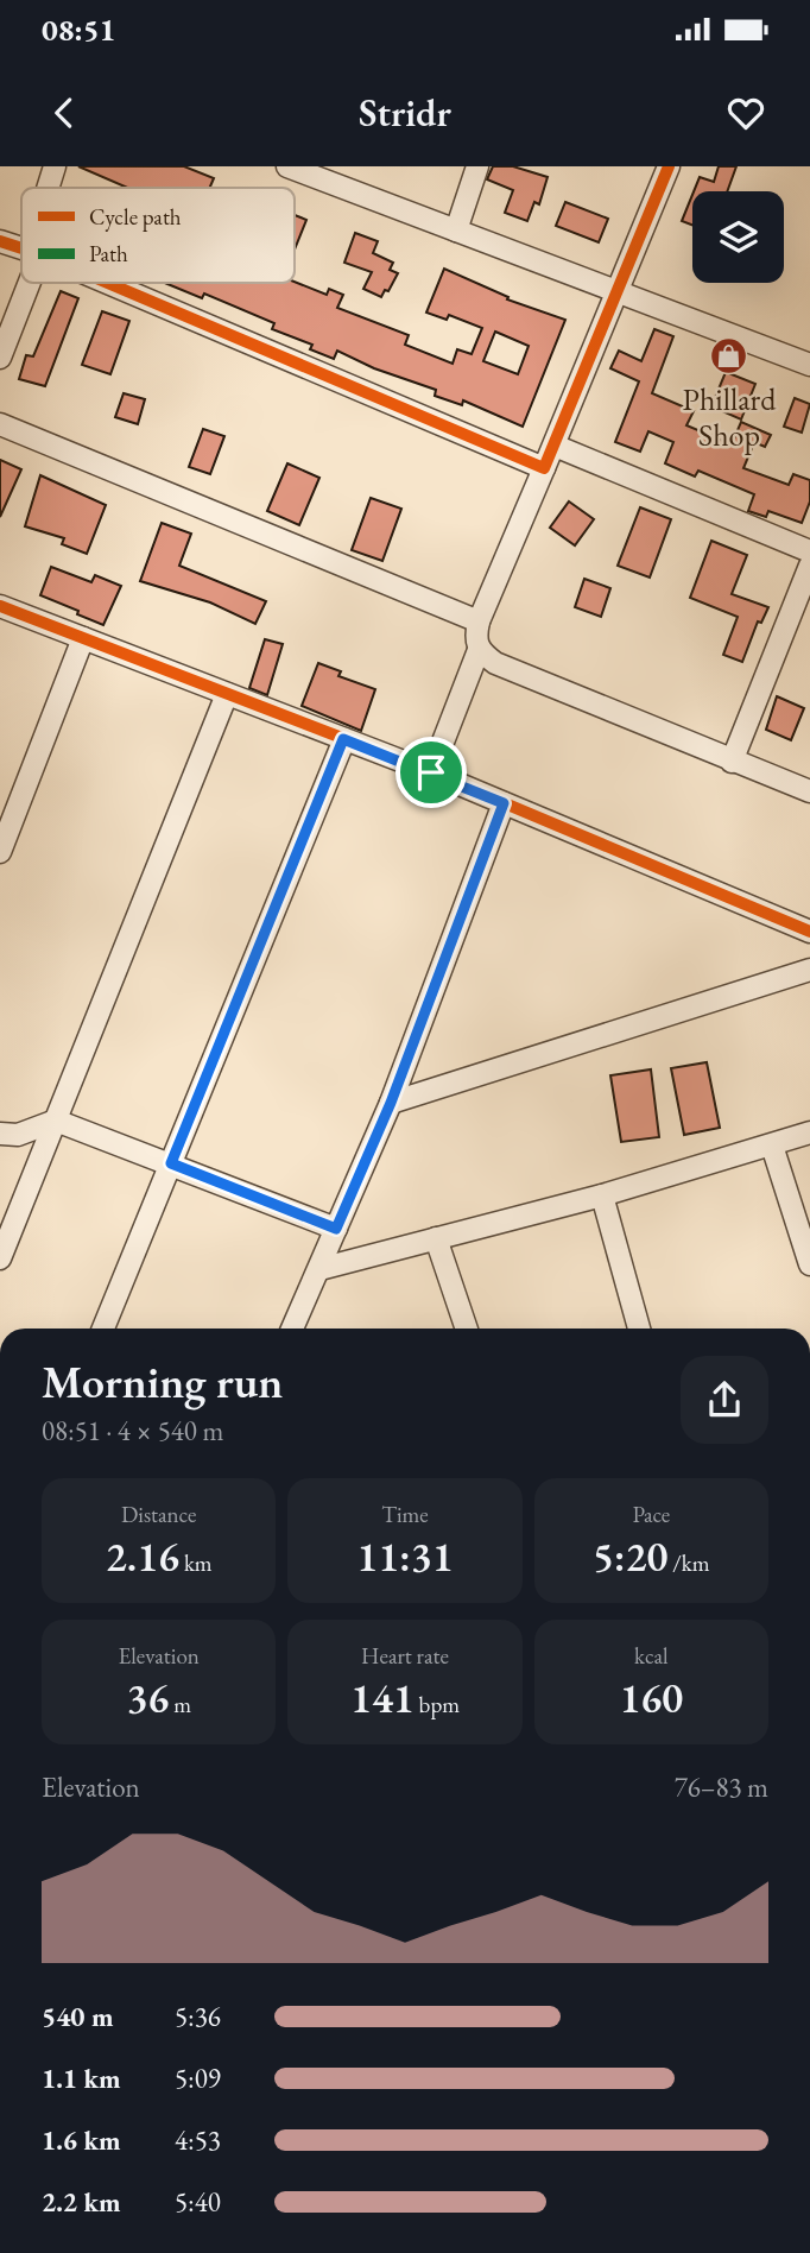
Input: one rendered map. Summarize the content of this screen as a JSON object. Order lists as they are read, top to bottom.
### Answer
{
  "places": {
    "shop": ["Phillard Shop"]
  },
  "legend": ["Cycle path", "Path"],
  "page": {
    "status": "08:51",
    "header": "Stridr",
    "heading": ["Morning run", "08:51 · 4 × 540 m"],
    "stats": [
      ["Distance", "2.16 km"],
      ["Time", "11:31"],
      ["Pace", "5:20 /km"],
      ["Elevation", "36 m"],
      ["Heart rate", "141 bpm"],
      ["kcal", "160"]
    ],
    "chart": ["Elevation", "76–83 m"],
    "list": [
      {
        "name": "540 m",
        "note": "5:36"
      },
      {
        "name": "1.1 km",
        "note": "5:09"
      },
      {
        "name": "1.6 km",
        "note": "4:53"
      },
      {
        "name": "2.2 km",
        "note": "5:40"
      }
    ]
  }
}
